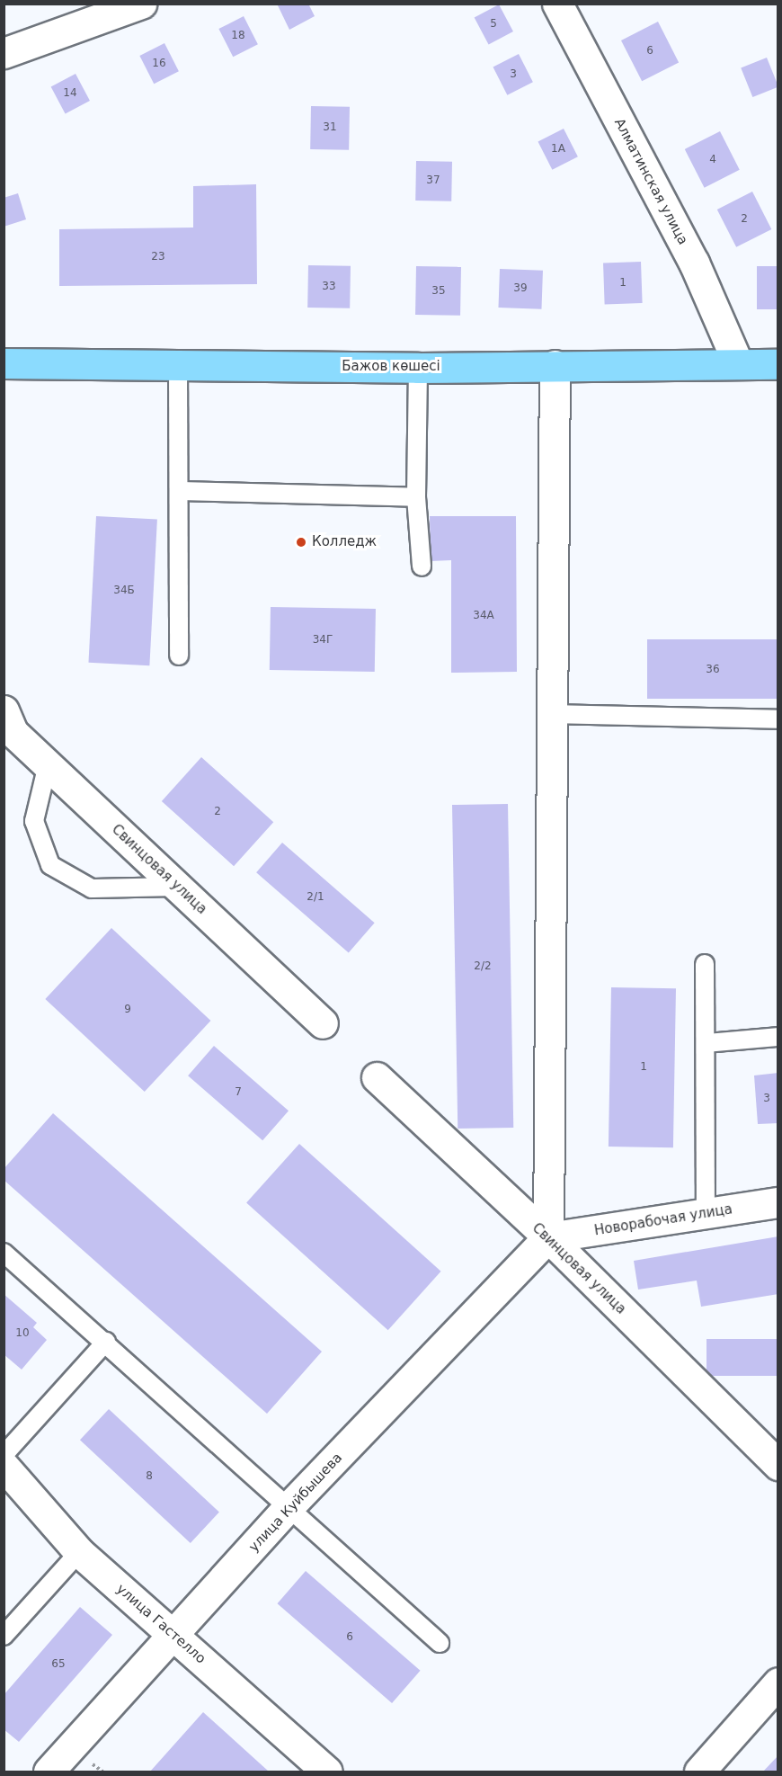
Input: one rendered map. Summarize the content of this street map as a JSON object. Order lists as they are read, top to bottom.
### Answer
{
  "streets": {
    "main road": ["Бажов көшесі"],
    "street": [
      "Алматинская улица",
      "Свинцовая улица",
      "Новорабочая улица",
      "улица Куйбышева",
      "улица Гастелло"
    ]
  },
  "crossings": [
    ["Алматинская улица", "Бажов көшесі"],
    ["Свинцовая улица", "Новорабочая улица"],
    ["Свинцовая улица", "улица Куйбышева"],
    ["Новорабочая улица", "улица Куйбышева"],
    ["улица Куйбышева", "улица Гастелло"]
  ],
  "places": ["Колледж"],
  "house_numbers": [
    "5",
    "18",
    "6",
    "16",
    "3",
    "14",
    "31",
    "1А",
    "4",
    "37",
    "2",
    "23",
    "1",
    "33",
    "39",
    "35",
    "34Б",
    "34А",
    "34Г",
    "36",
    "2",
    "2/1",
    "2/2",
    "9",
    "1",
    "7",
    "3",
    "10",
    "8",
    "6",
    "65"
  ]
}
